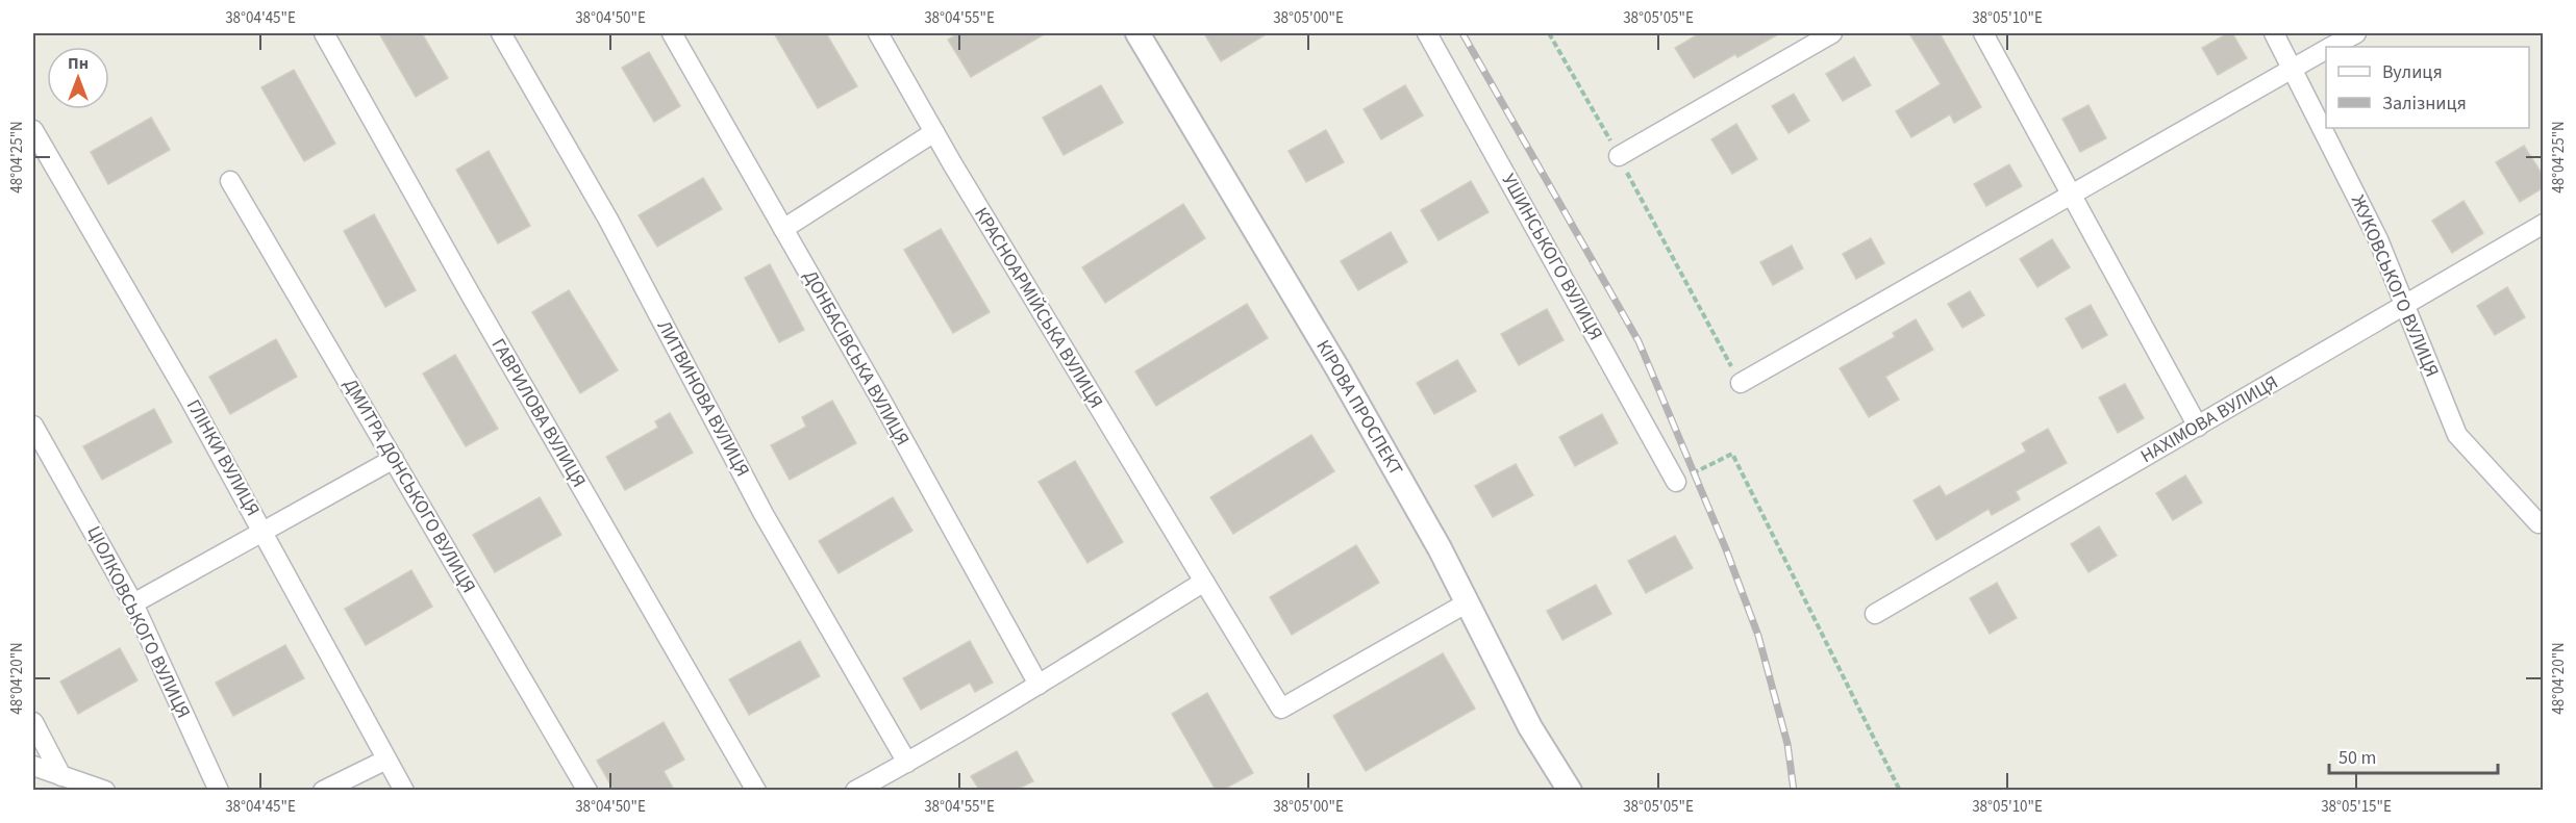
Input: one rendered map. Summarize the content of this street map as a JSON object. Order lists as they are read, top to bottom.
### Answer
{
  "streets": {
    "street": [
      "УШИНСЬКОГО ВУЛИЦЯ",
      "ЖУКОВСЬКОГО ВУЛИЦЯ",
      "КРАСНОАРМІЙСЬКА ВУЛИЦЯ",
      "ДОНБАСІВСЬКА ВУЛИЦЯ",
      "ЛИТВИНОВА ВУЛИЦЯ",
      "КІРОВА ПРОСПЕКТ",
      "ГАВРИЛОВА ВУЛИЦЯ",
      "НАХІМОВА ВУЛИЦЯ",
      "ГЛІНКИ ВУЛИЦЯ",
      "ДМИТРА ДОНСЬКОГО ВУЛИЦЯ",
      "ЦІОЛКОВСЬКОГО ВУЛИЦЯ"
    ]
  },
  "crossings": [
    ["ЖУКОВСЬКОГО ВУЛИЦЯ", "НАХІМОВА ВУЛИЦЯ"],
    ["КРАСНОАРМІЙСЬКА ВУЛИЦЯ", "КІРОВА ПРОСПЕКТ"]
  ],
  "legend": ["Вулиця", "Залізниця"],
  "scale_bar": "50 m",
  "north": "top",
  "coordinates": [
    "38°04'45\"E",
    "38°04'50\"E",
    "38°04'55\"E",
    "38°05'00\"E",
    "38°05'05\"E",
    "38°05'10\"E",
    "48°04'25\"N",
    "48°04'20\"N",
    "38°05'15\"E"
  ]
}
